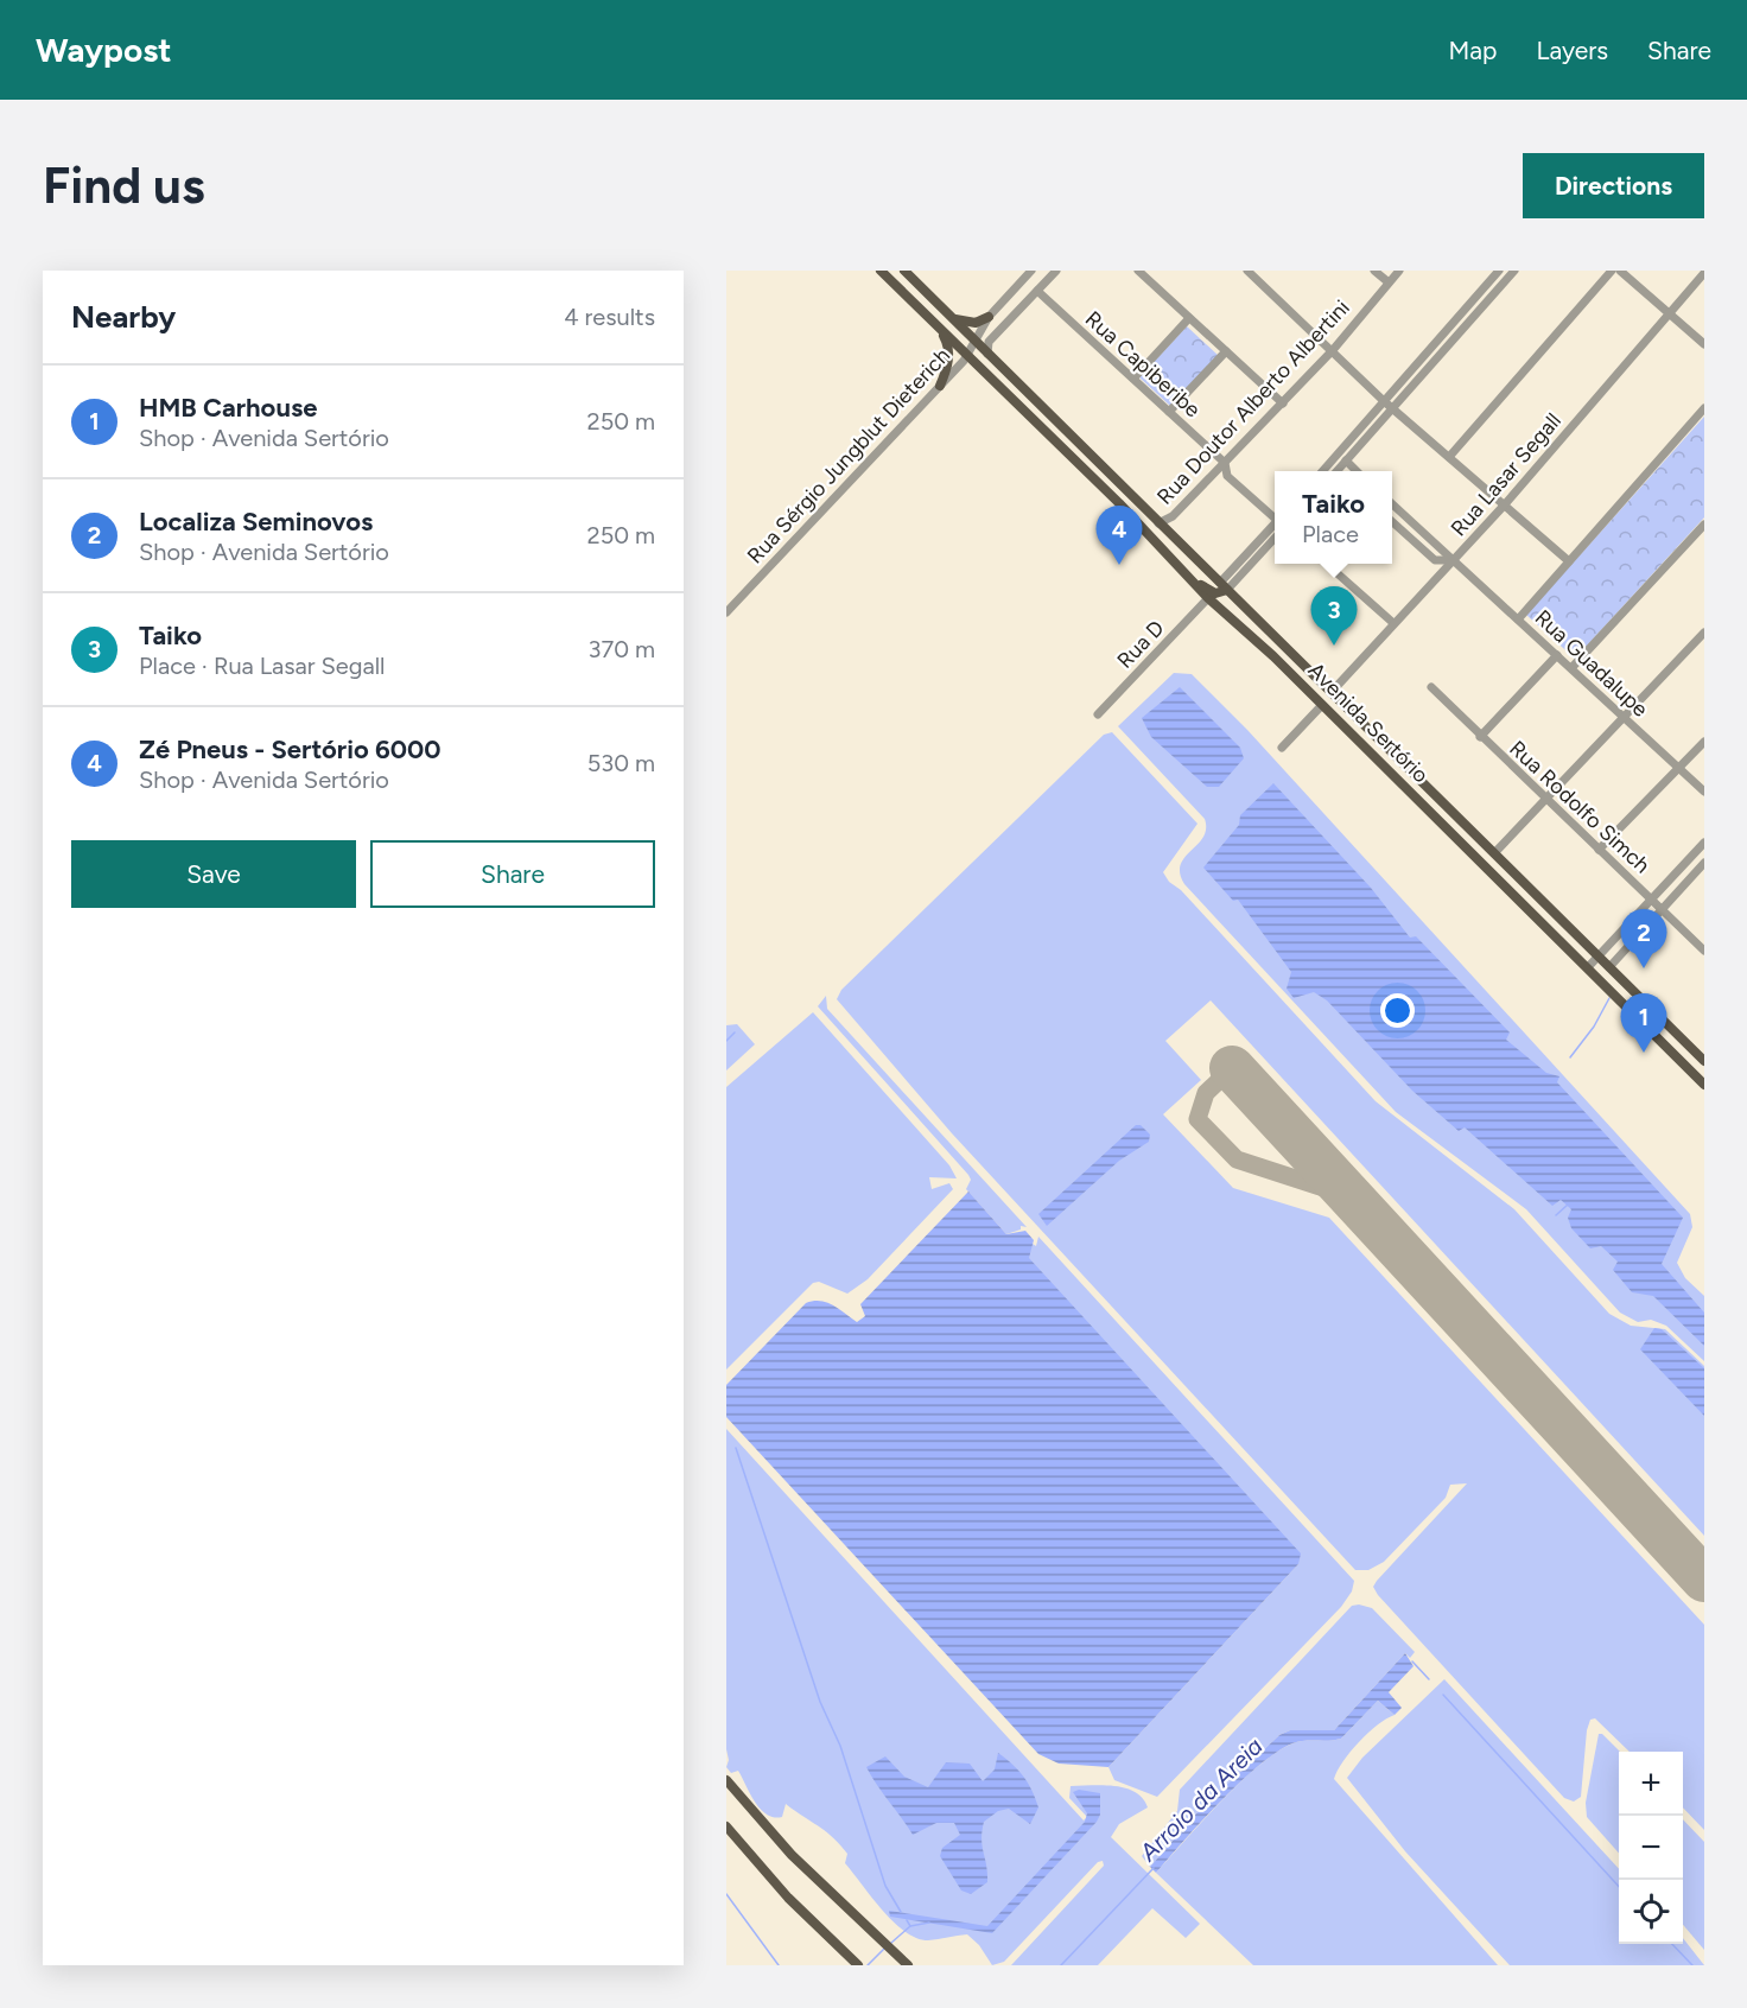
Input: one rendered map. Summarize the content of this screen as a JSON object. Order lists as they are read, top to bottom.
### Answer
{
  "streets": {
    "main road": ["Avenida Sertório"],
    "street": [
      "Rua Capiberibe",
      "Rua Doutor Alberto Albertini",
      "Rua Sérgio Jungblut Dieterich",
      "Rua Lasar Segall",
      "Rua D",
      "Rua Guadalupe",
      "Rua Rodolfo Simch"
    ]
  },
  "crossings": [
    ["Rua Capiberibe", "Rua Doutor Alberto Albertini"],
    ["Rua Doutor Alberto Albertini", "Avenida Sertório"],
    ["Rua Sérgio Jungblut Dieterich", "Avenida Sertório"],
    ["Rua Lasar Segall", "Rua Guadalupe"],
    ["Rua Lasar Segall", "Avenida Sertório"],
    ["Rua D", "Avenida Sertório"]
  ],
  "water": ["Arroio da Areia"],
  "page": {
    "header": "Waypost",
    "nav": ["Map", "Layers", "Share"],
    "buttons": [
      "Directions",
      ["Save", "Share"]
    ],
    "title": "Find us",
    "heading": ["Nearby", "4 results"],
    "list": [
      {
        "mark": "1",
        "name": "HMB Carhouse",
        "note": "Shop · Avenida Sertório",
        "value": "250 m"
      },
      {
        "mark": "2",
        "name": "Localiza Seminovos",
        "note": "Shop · Avenida Sertório",
        "value": "250 m"
      },
      {
        "mark": "3",
        "name": "Taiko",
        "note": "Place · Rua Lasar Segall",
        "value": "370 m"
      },
      {
        "mark": "4",
        "name": "Zé Pneus - Sertório 6000",
        "note": "Shop · Avenida Sertório",
        "value": "530 m"
      }
    ],
    "popup": ["Taiko", "Place"],
    "pins": [
      "4",
      "3",
      "2",
      "1"
    ],
    "map_buttons": ["+", "−"]
  }
}
